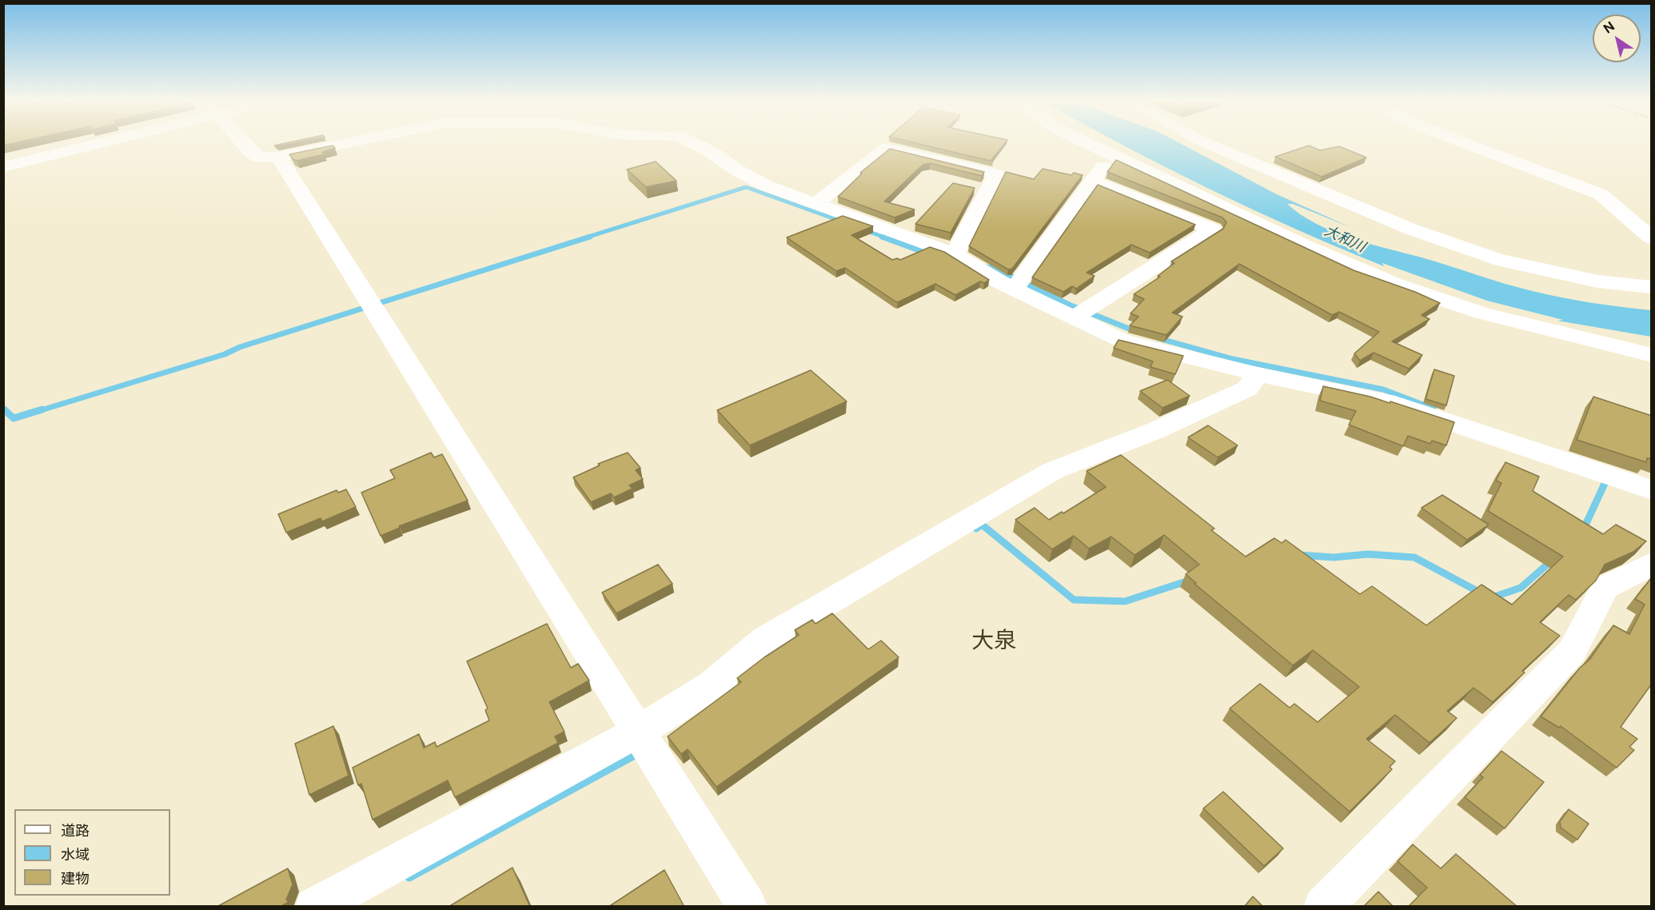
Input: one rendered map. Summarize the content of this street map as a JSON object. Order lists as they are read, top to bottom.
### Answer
{
  "districts": ["大泉"],
  "water": ["大和川"],
  "legend": ["道路", "水域", "建物"],
  "north": "top left"
}
